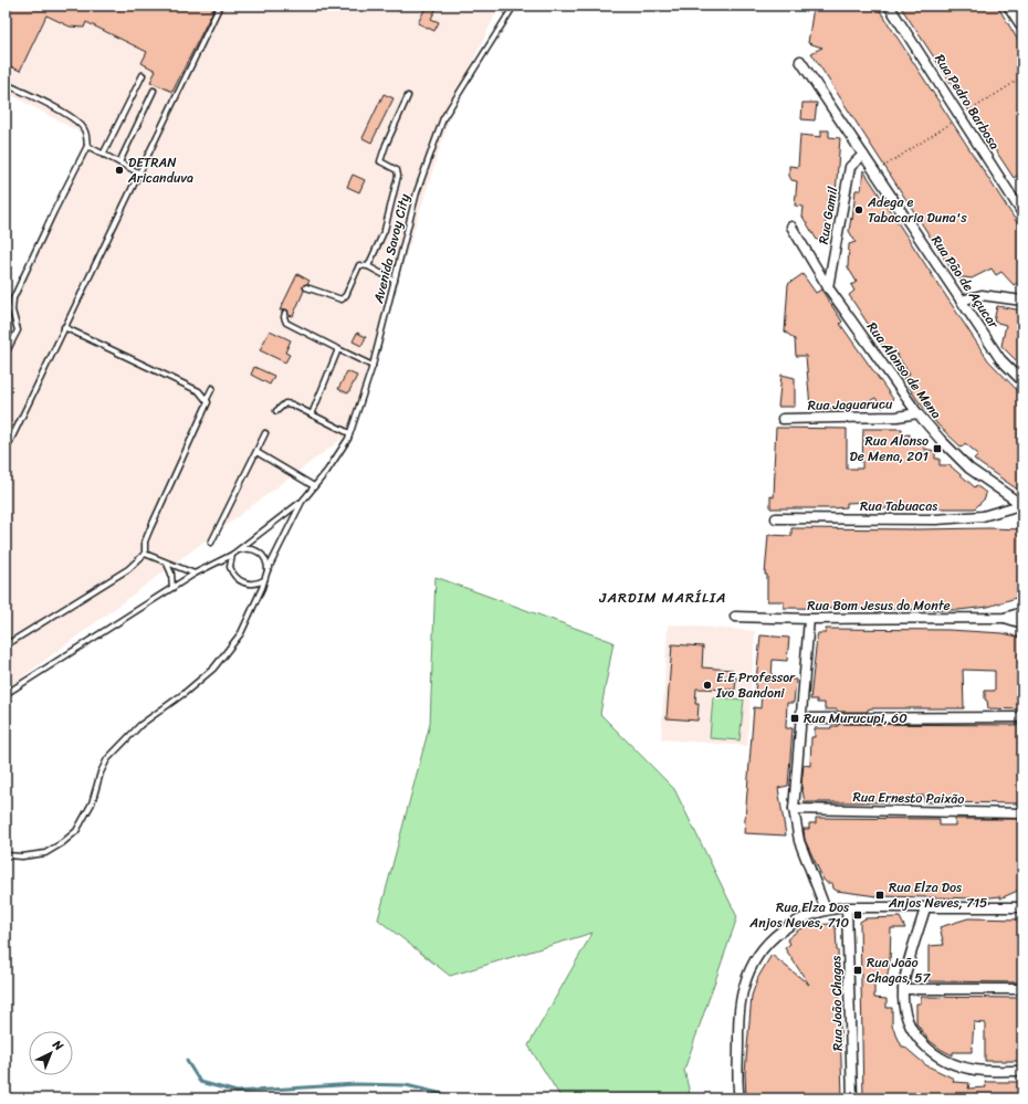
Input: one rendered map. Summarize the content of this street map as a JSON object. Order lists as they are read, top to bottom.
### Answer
{
  "streets": {
    "street": [
      "Rua Pedro Barbosa",
      "Rua Gamil",
      "Rua Pão de Açucar",
      "Rua Alonso de Mena",
      "Rua Jaguarucu",
      "Rua Tabuacas",
      "Rua Bom Jesus do Monte",
      "Rua Ernesto Paixão",
      "Rua João Chagas"
    ],
    "lane": ["Avenida Savoy City"]
  },
  "crossings": [
    ["Rua Gamil", "Rua Pão de Açucar"],
    ["Rua Gamil", "Rua Alonso de Mena"],
    ["Rua Alonso de Mena", "Rua Jaguarucu"],
    ["Rua Alonso de Mena", "Rua Tabuacas"]
  ],
  "districts": ["JARDIM MARÍLIA"],
  "places": {
    "other": ["DETRAN Aricanduva", "Adega e Tabacaria Duna's", "E.E Professor Ivo Bandoni"],
    "transit": [
      "Rua Alonso De Mena, 201",
      "Rua Murucupi, 60",
      "Rua Elza Dos Anjos Neves, 715",
      "Rua Elza Dos Anjos Neves, 710",
      "Rua João Chagas, 57"
    ]
  },
  "north": "top right"
}
